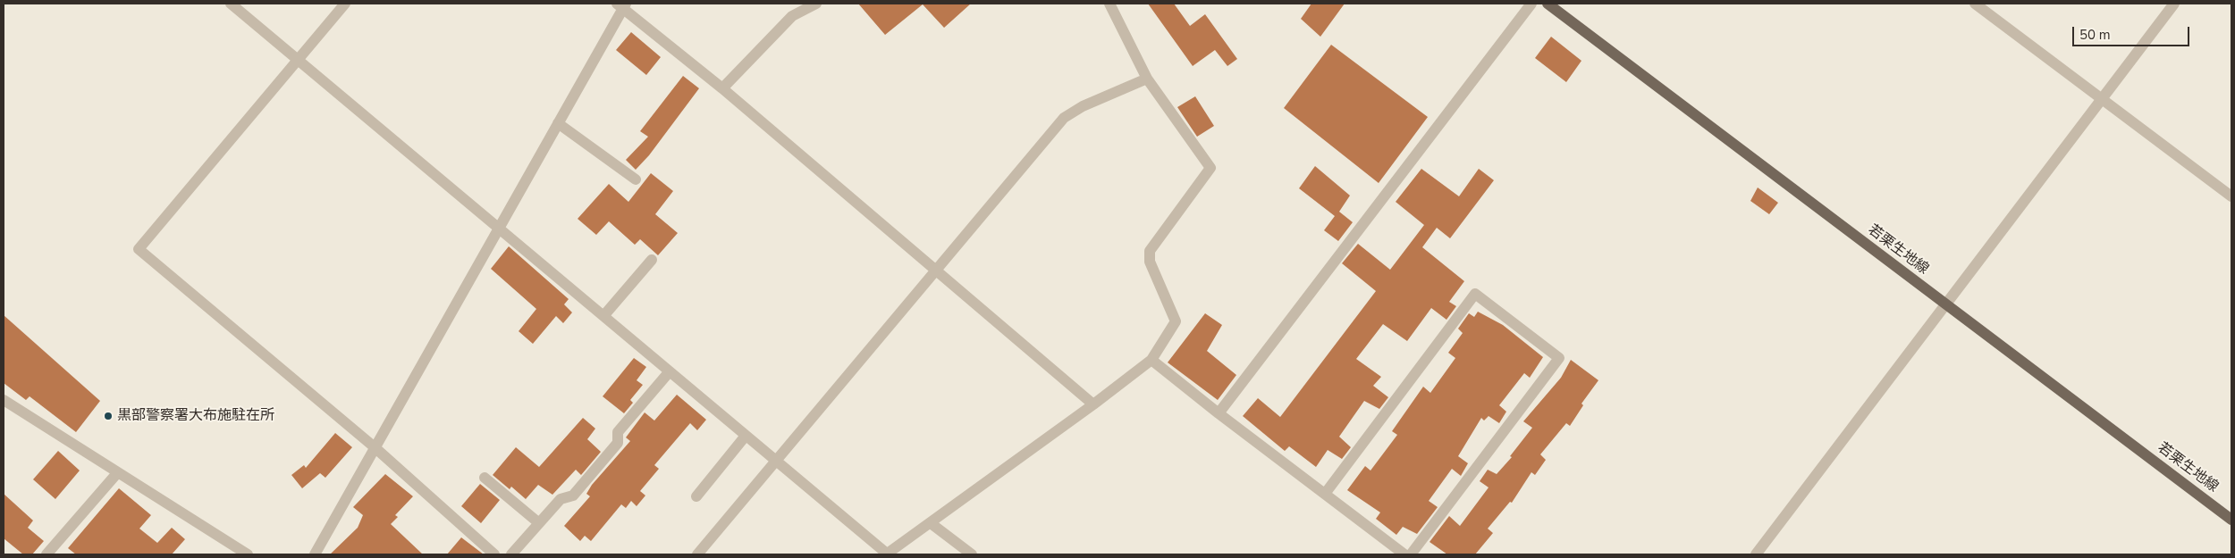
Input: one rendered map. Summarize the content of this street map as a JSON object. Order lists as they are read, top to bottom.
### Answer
{
  "streets": {
    "main road": ["若栗生地線"]
  },
  "places": ["黒部警察署大布施駐在所"],
  "scale_bar": "50 m"
}
